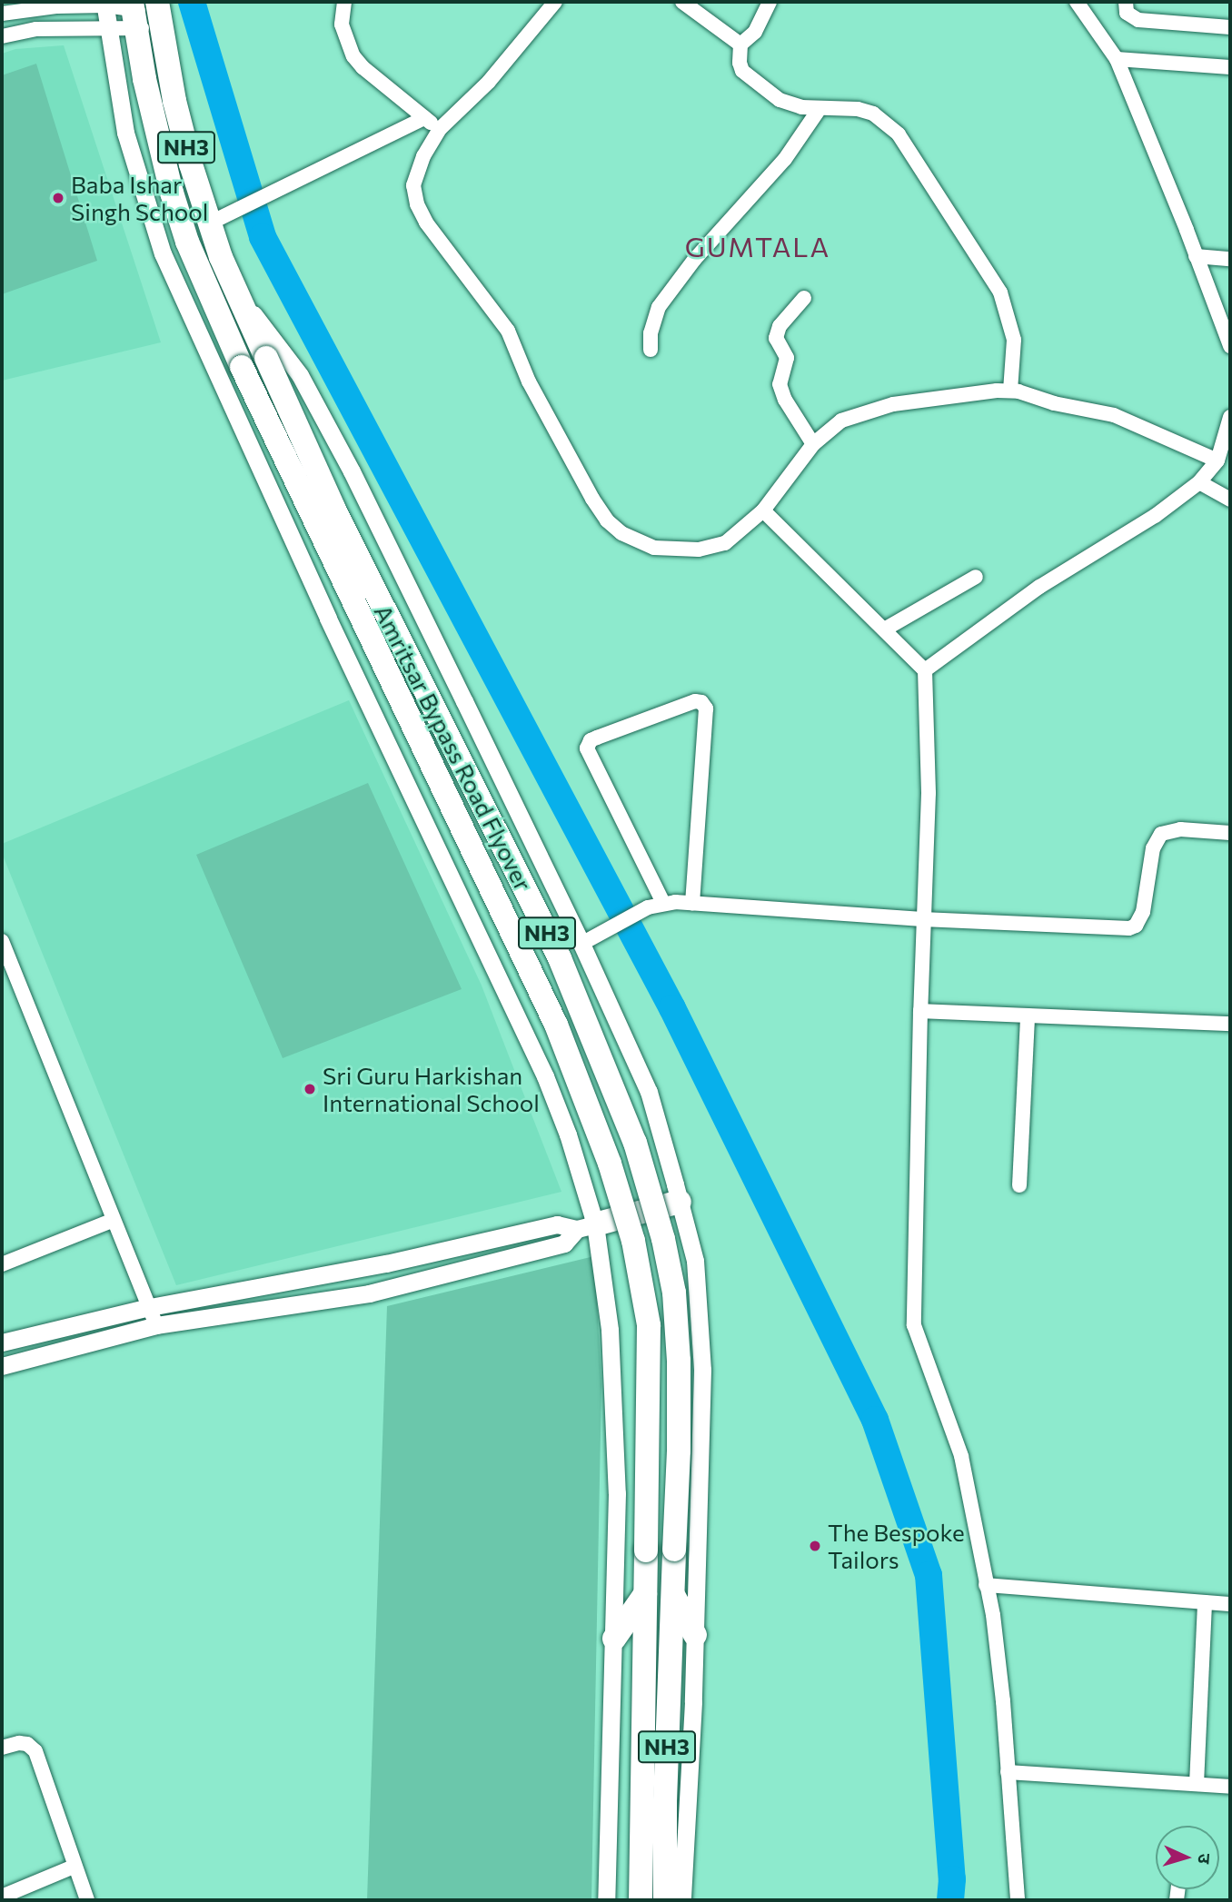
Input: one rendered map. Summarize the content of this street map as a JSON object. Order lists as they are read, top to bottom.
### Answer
{
  "streets": {
    "highway": ["NH3", "Amritsar Bypass Road Flyover"]
  },
  "crossings": [
    ["NH3", "Amritsar Bypass Road Flyover"]
  ],
  "districts": ["GUMTALA"],
  "places": ["Baba Ishar Singh School", "Sri Guru Harkishan International School", "The Bespoke Tailors"],
  "north": "right"
}
